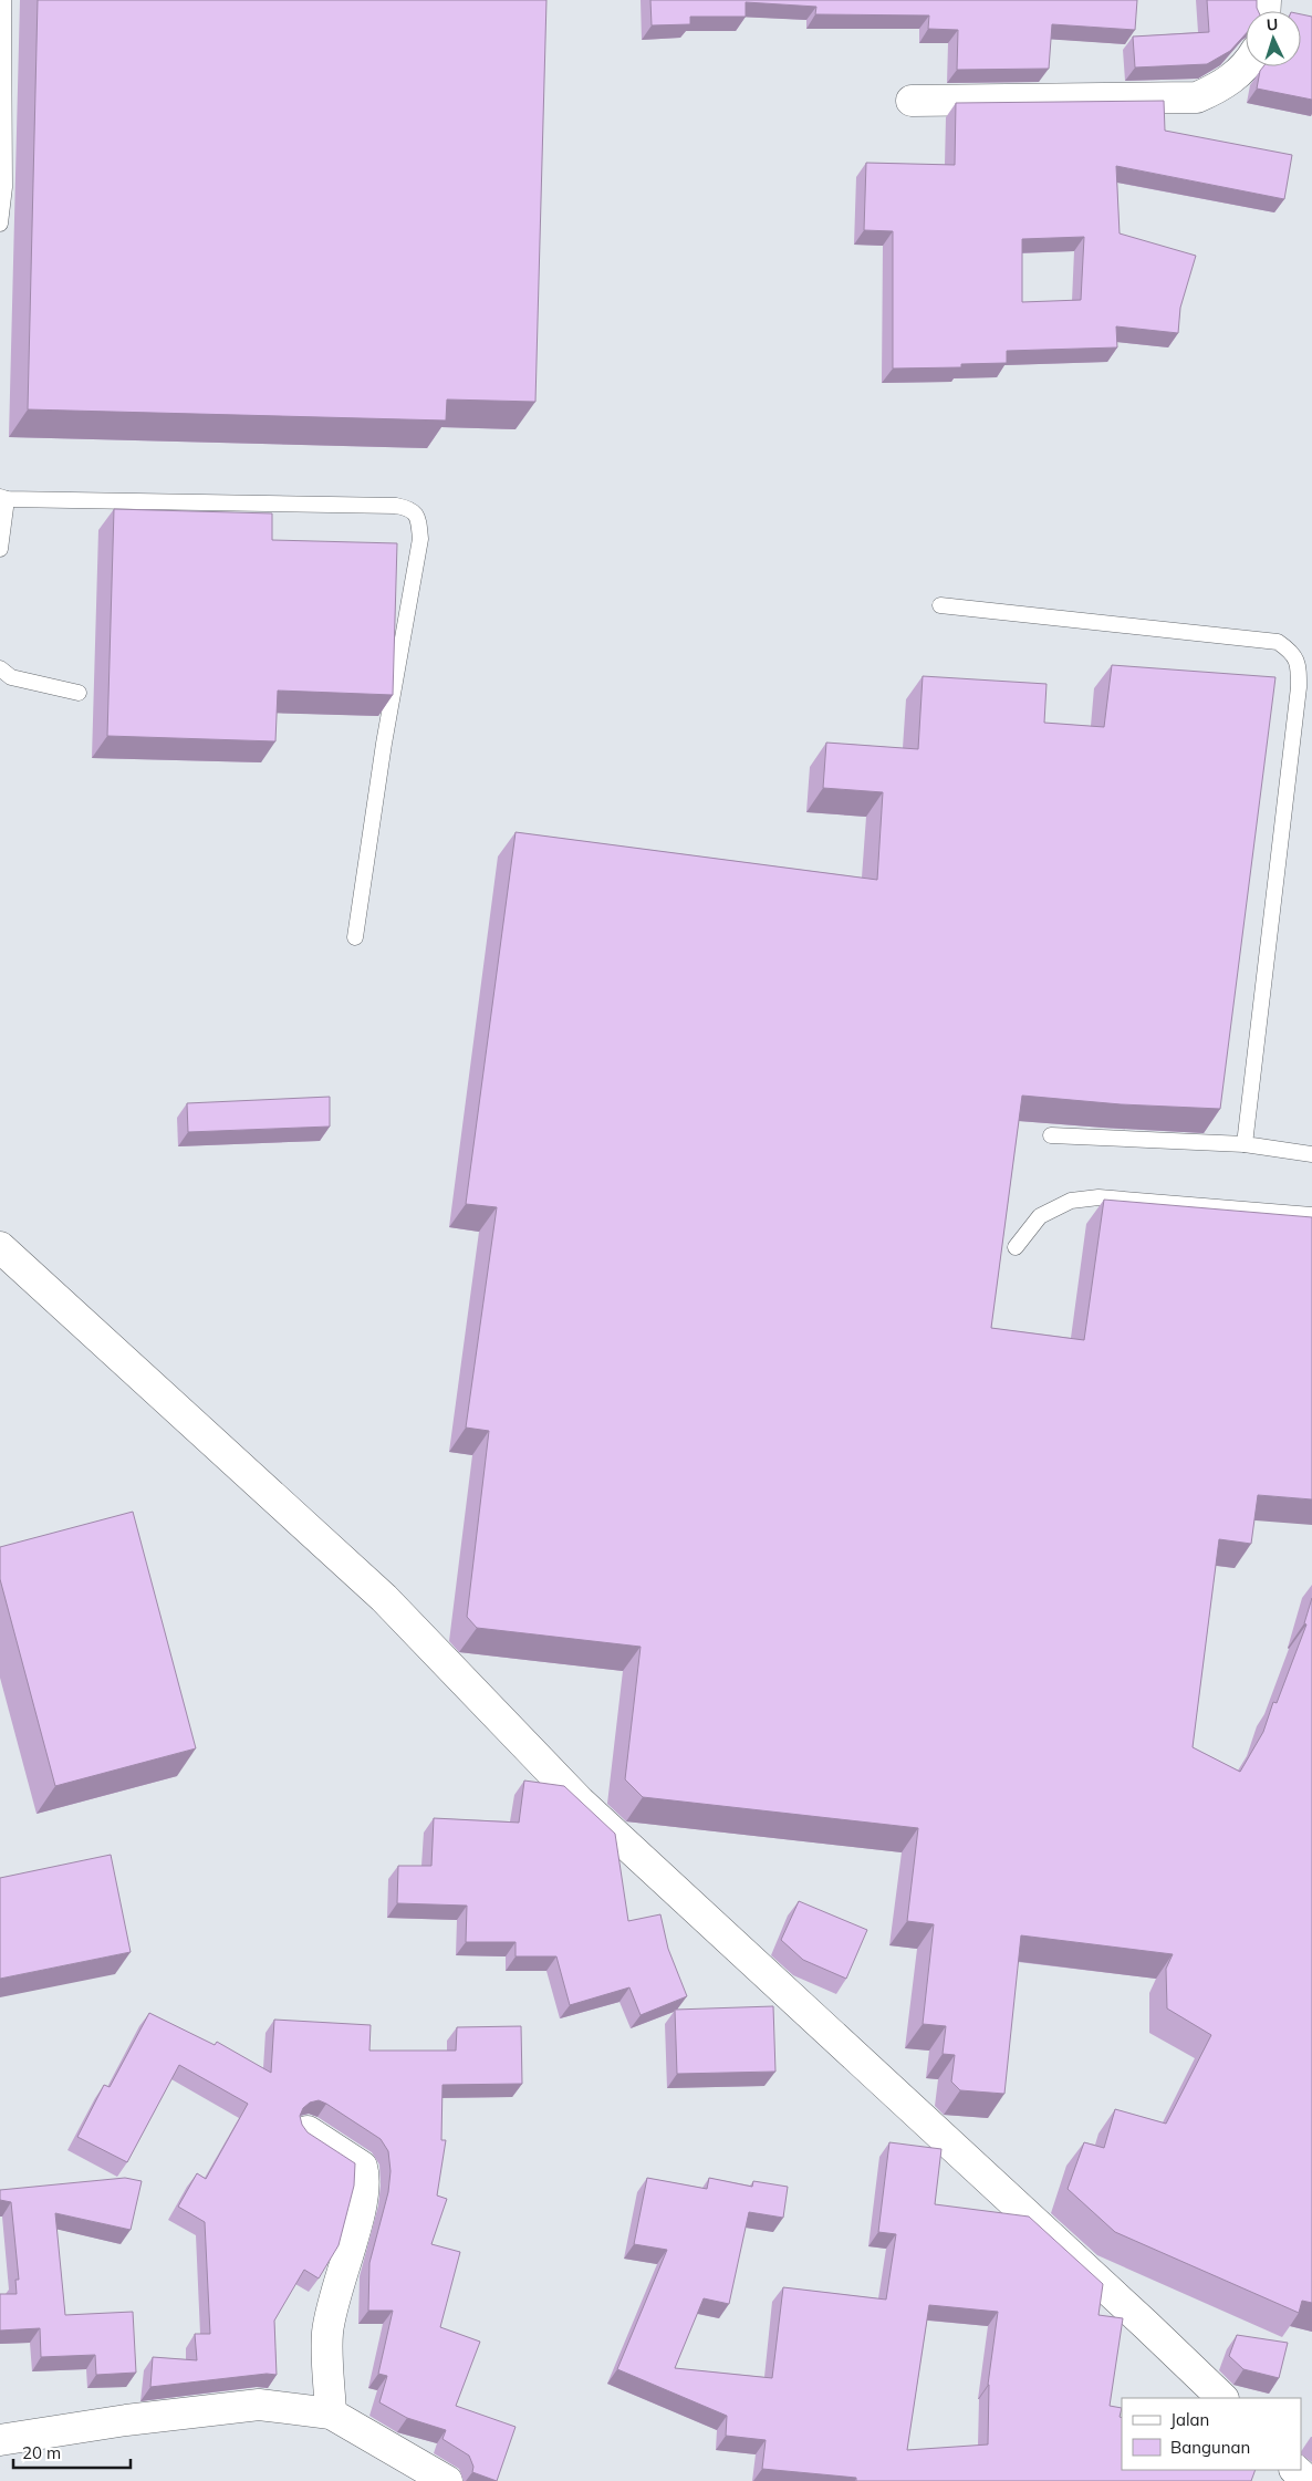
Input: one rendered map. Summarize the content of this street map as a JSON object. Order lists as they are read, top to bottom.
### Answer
{
  "legend": ["Jalan", "Bangunan"],
  "scale_bar": "20 m",
  "north": "top"
}
